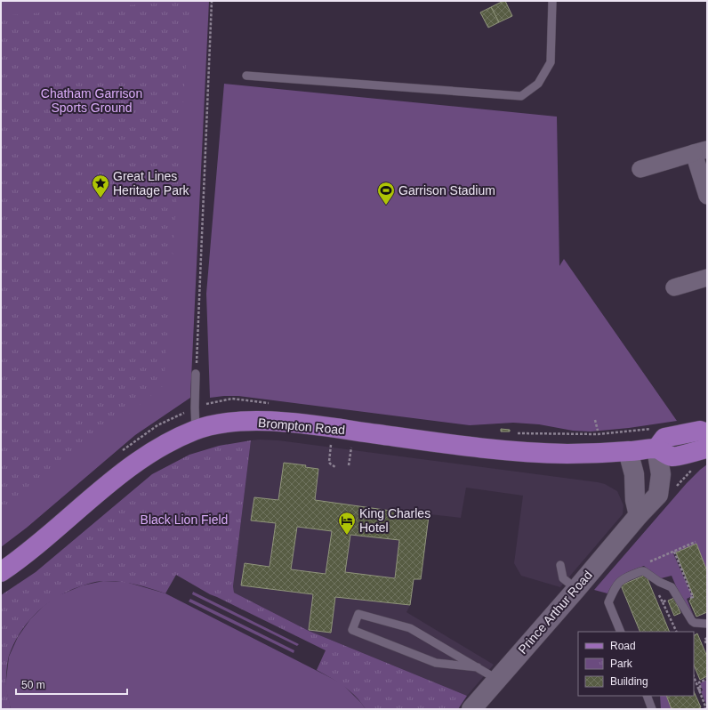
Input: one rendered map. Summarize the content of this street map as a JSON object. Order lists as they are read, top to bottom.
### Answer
{
  "streets": {
    "main road": ["Brompton Road", "Prince Arthur Road"]
  },
  "crossings": [
    ["Brompton Road", "Prince Arthur Road"]
  ],
  "parks": ["Chatham Garrison Sports Ground", "Black Lion Field"],
  "places": {
    "place": ["Great Lines Heritage Park"],
    "sports": ["Garrison Stadium"],
    "hotel": ["King Charles Hotel"]
  },
  "legend": ["Road", "Park", "Building"],
  "scale_bar": "50 m"
}
